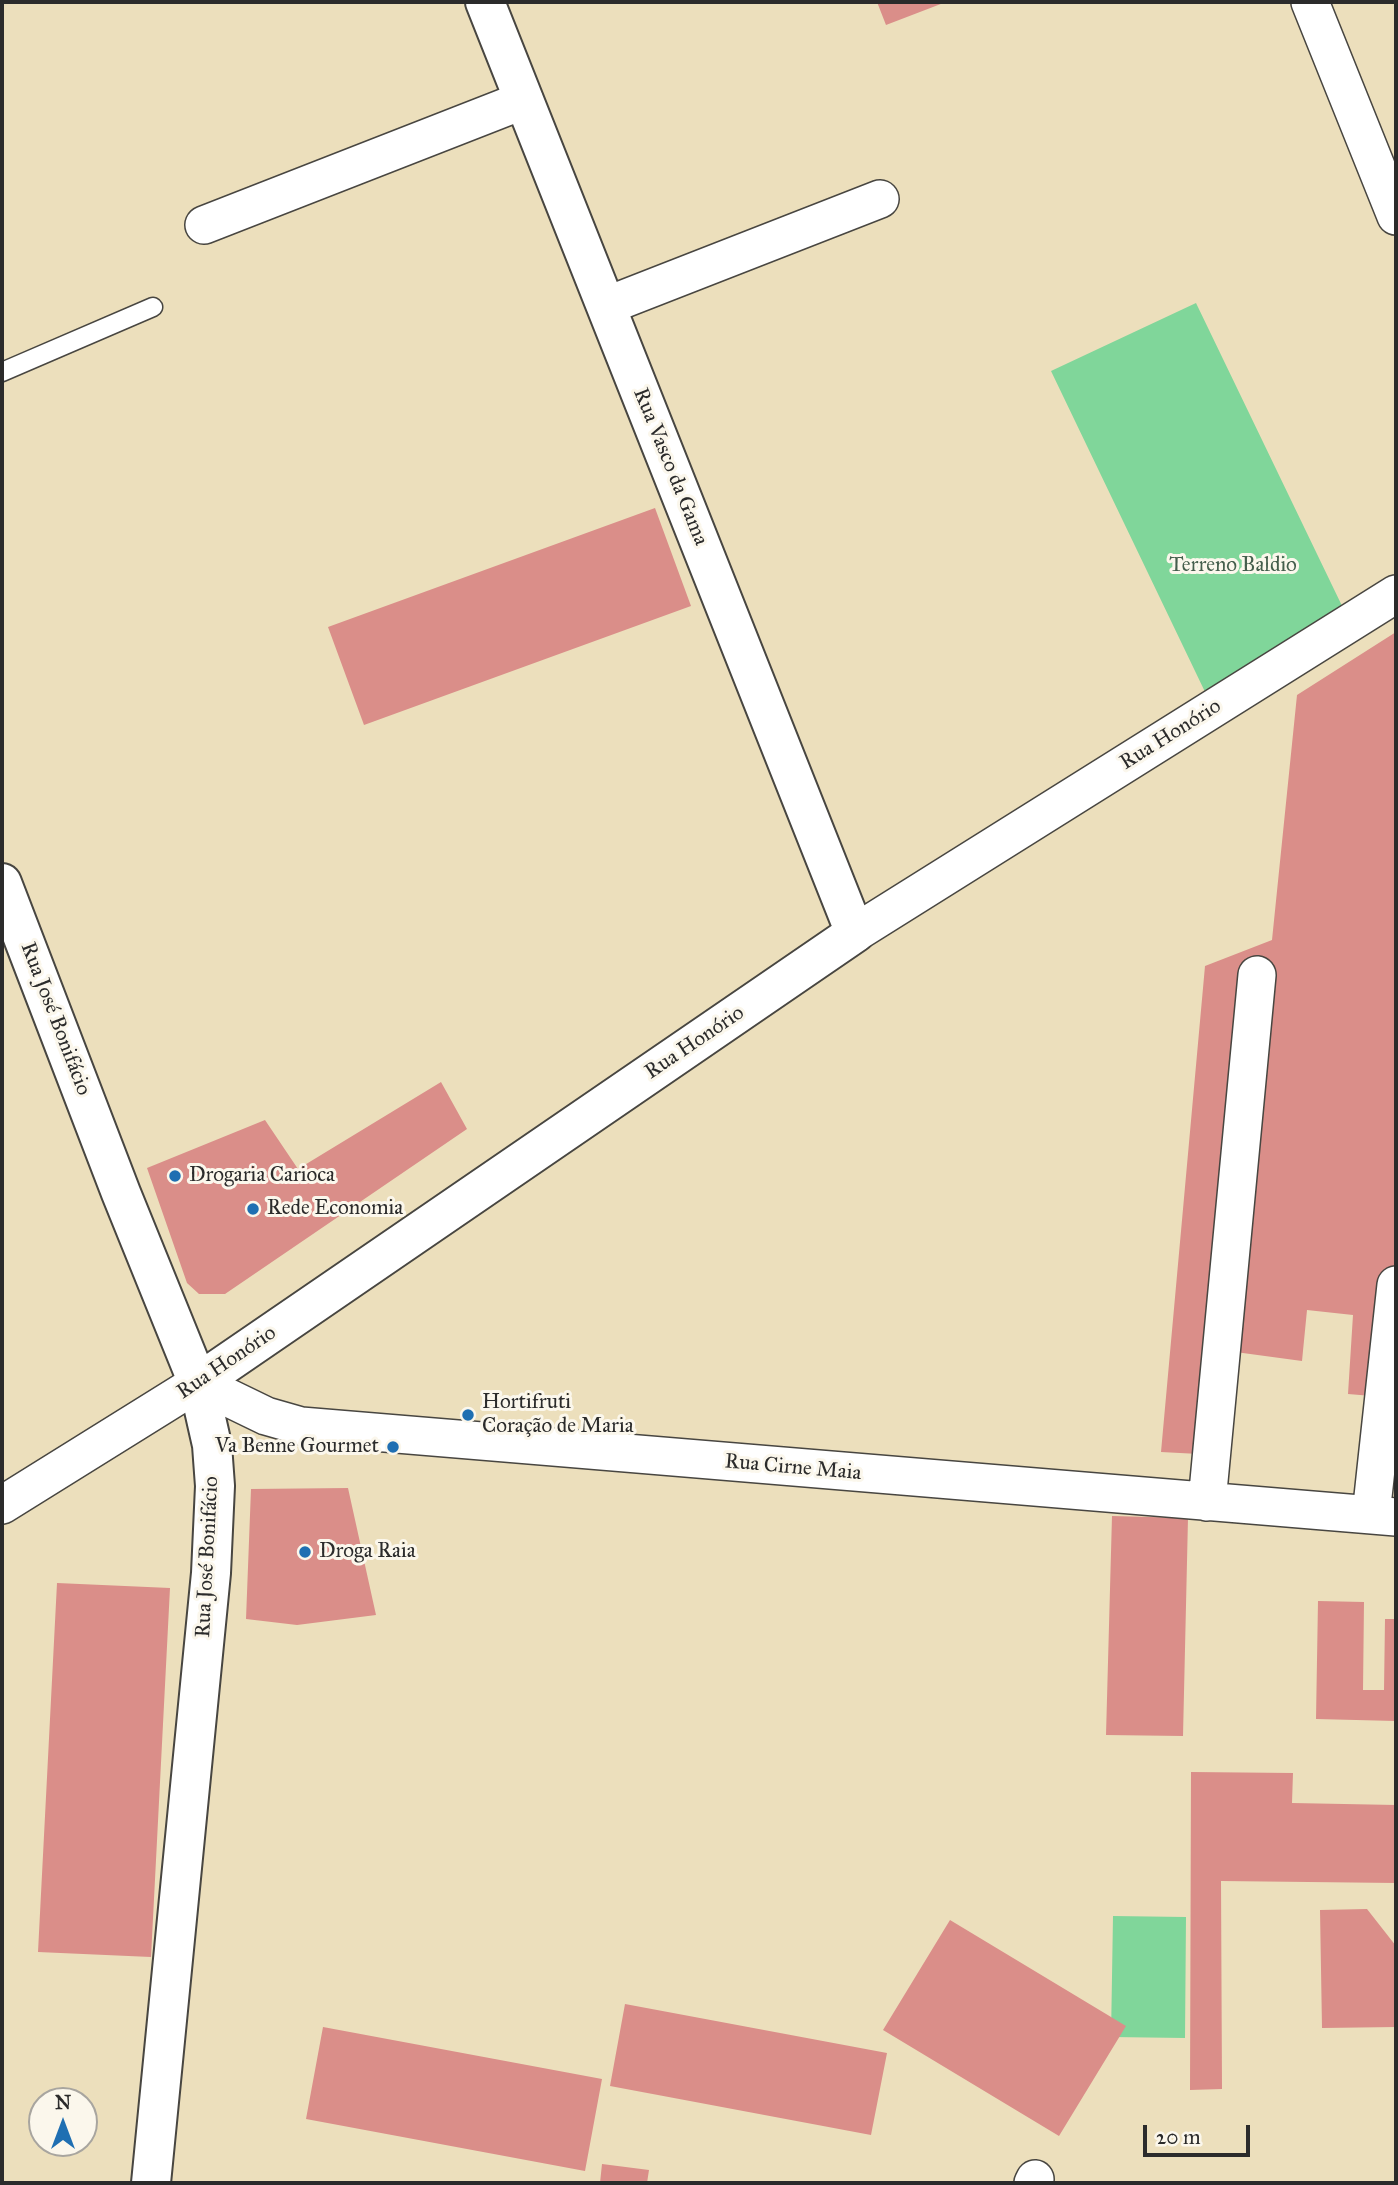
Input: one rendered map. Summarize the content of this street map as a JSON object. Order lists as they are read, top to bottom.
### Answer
{
  "streets": {
    "street": [
      "Rua Vasco da Gama",
      "Rua Honório",
      "Rua José Bonifácio",
      "Rua Cirne Maia"
    ]
  },
  "crossings": [
    ["Rua Vasco da Gama", "Rua Honório"],
    ["Rua Honório", "Rua José Bonifácio"],
    ["Rua Honório", "Rua Cirne Maia"],
    ["Rua José Bonifácio", "Rua Cirne Maia"]
  ],
  "parks": ["Terreno Baldio"],
  "places": [
    "Drogaria Carioca",
    "Rede Economia",
    "Hortifruti Coração de Maria",
    "Va Benne Gourmet",
    "Droga Raia"
  ],
  "scale_bar": "20 m",
  "north": "top"
}
